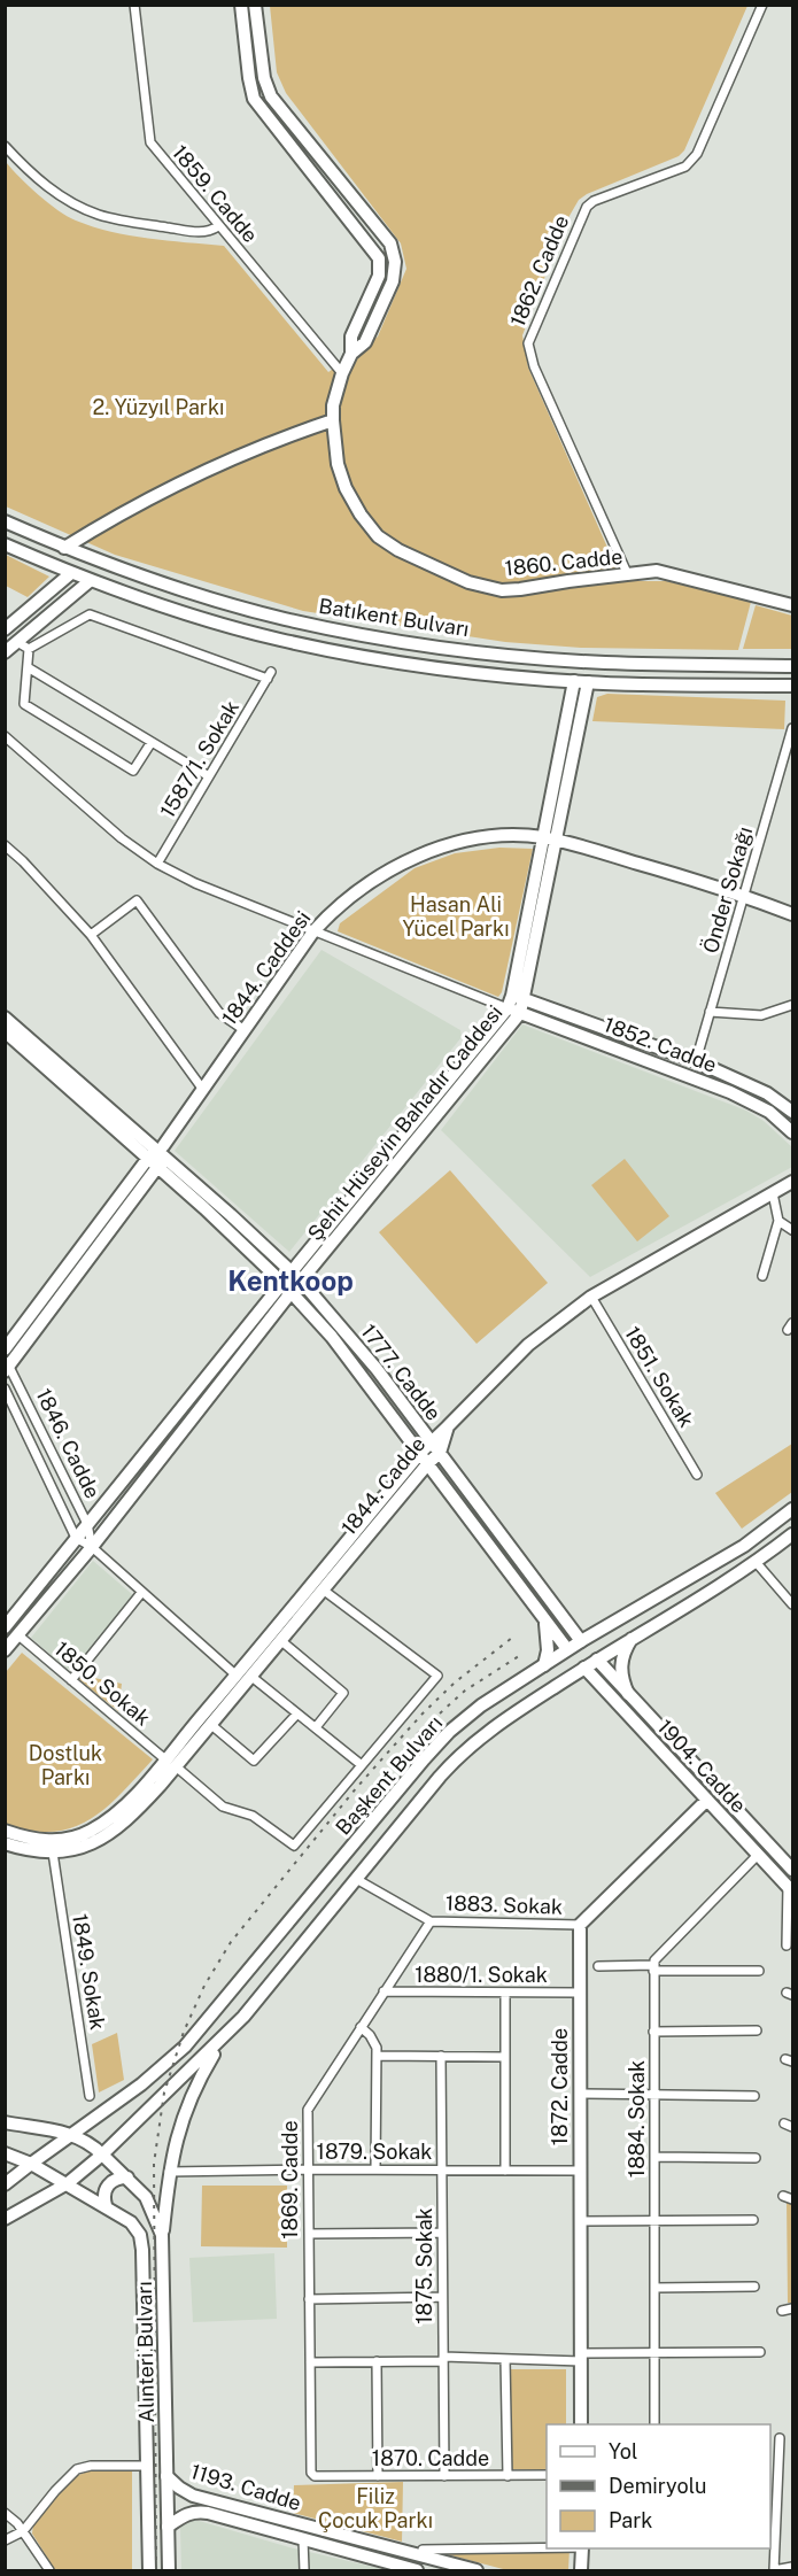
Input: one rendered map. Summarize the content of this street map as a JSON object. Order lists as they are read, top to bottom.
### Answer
{
  "streets": {
    "main road": [
      "1860. Cadde",
      "Batıkent Bulvarı",
      "1844. Caddesi",
      "1852. Cadde",
      "Şehit Hüseyin Bahadır Caddesi",
      "1777. Cadde",
      "1844. Cadde",
      "1904. Cadde",
      "Başkent Bulvarı",
      "1872. Cadde",
      "Alınteri Bulvarı",
      "1193. Cadde"
    ],
    "street": [
      "1859. Cadde",
      "1862. Cadde",
      "1587/1. Sokak",
      "Önder Sokağı",
      "1851. Sokak",
      "1846. Cadde",
      "1850. Sokak",
      "1883. Sokak",
      "1849. Sokak",
      "1880/1. Sokak",
      "1884. Sokak",
      "1879. Sokak",
      "1869. Cadde",
      "1875. Sokak",
      "1870. Cadde"
    ]
  },
  "crossings": [
    ["1859. Cadde", "1860. Cadde"],
    ["1862. Cadde", "1860. Cadde"],
    ["Batıkent Bulvarı", "Şehit Hüseyin Bahadır Caddesi"],
    ["Önder Sokağı", "1844. Caddesi"],
    ["Önder Sokağı", "1852. Cadde"],
    ["1844. Caddesi", "Şehit Hüseyin Bahadır Caddesi"],
    ["1844. Caddesi", "1777. Cadde"],
    ["1852. Cadde", "Şehit Hüseyin Bahadır Caddesi"],
    ["Şehit Hüseyin Bahadır Caddesi", "1777. Cadde"],
    ["Şehit Hüseyin Bahadır Caddesi", "1846. Cadde"],
    ["Şehit Hüseyin Bahadır Caddesi", "1850. Sokak"],
    ["1777. Cadde", "1844. Cadde"],
    ["1777. Cadde", "1904. Cadde"],
    ["1777. Cadde", "Başkent Bulvarı"],
    ["1851. Sokak", "1844. Cadde"],
    ["1844. Cadde", "1850. Sokak"],
    ["1844. Cadde", "1849. Sokak"],
    ["1904. Cadde", "Başkent Bulvarı"],
    ["Başkent Bulvarı", "1883. Sokak"],
    ["Başkent Bulvarı", "Alınteri Bulvarı"],
    ["1883. Sokak", "1872. Cadde"],
    ["1883. Sokak", "1869. Cadde"],
    ["1880/1. Sokak", "1872. Cadde"],
    ["1880/1. Sokak", "1869. Cadde"],
    ["1872. Cadde", "1879. Sokak"],
    ["1879. Sokak", "1869. Cadde"],
    ["1879. Sokak", "1875. Sokak"],
    ["1869. Cadde", "1870. Cadde"],
    ["1875. Sokak", "1870. Cadde"],
    ["Alınteri Bulvarı", "1193. Cadde"]
  ],
  "districts": ["Kentkoop"],
  "parks": [
    "2. Yüzyıl Parkı",
    "Hasan Ali Yücel Parkı",
    "Dostluk Parkı",
    "Filiz Çocuk Parkı"
  ],
  "legend": ["Yol", "Demiryolu", "Park"]
}
